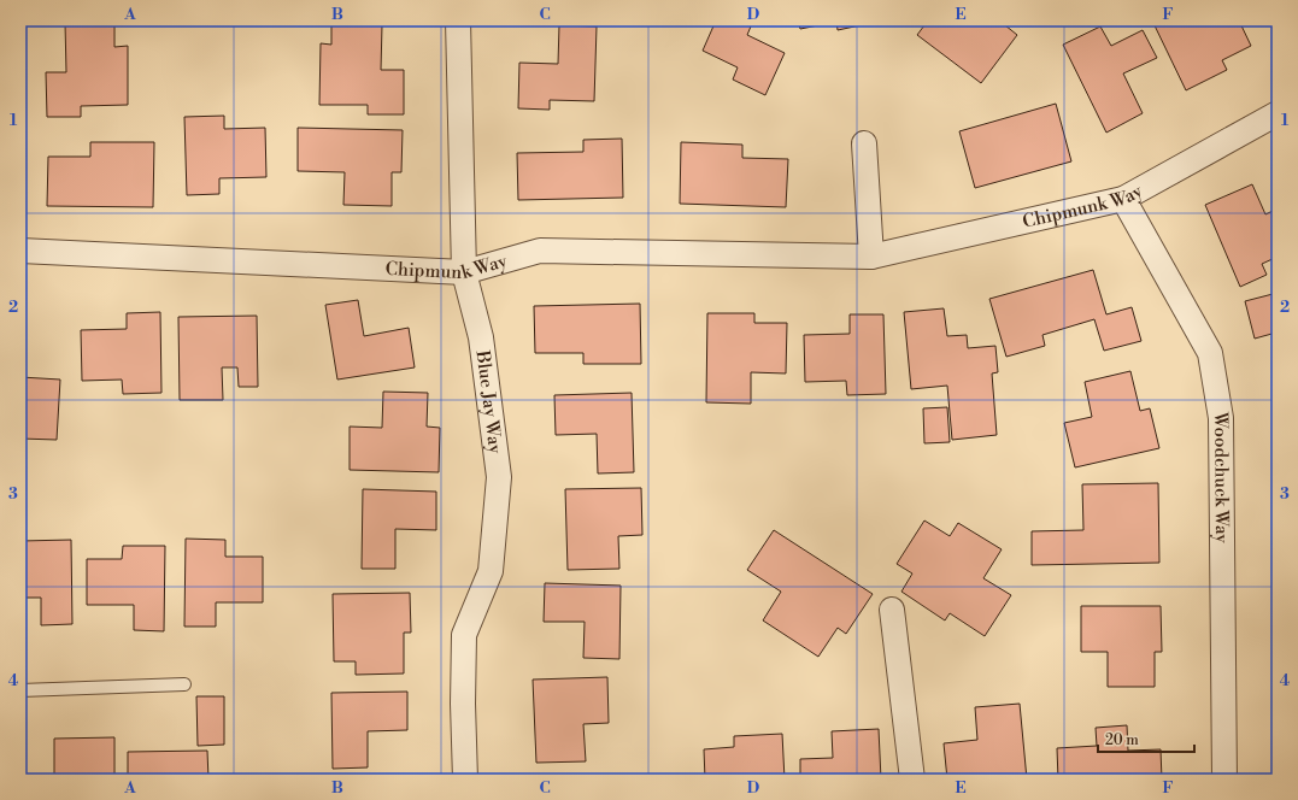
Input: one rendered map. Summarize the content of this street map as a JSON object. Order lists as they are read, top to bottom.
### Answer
{
  "streets": {
    "street": ["Chipmunk Way", "Blue Jay Way", "Woodchuck Way"]
  },
  "crossings": [
    ["Chipmunk Way", "Blue Jay Way"],
    ["Chipmunk Way", "Woodchuck Way"]
  ],
  "scale_bar": "20 m",
  "grid": {
    "columns": [
      "A",
      "B",
      "C",
      "D",
      "E",
      "F"
    ],
    "rows": [
      "1",
      "2",
      "3",
      "4"
    ]
  }
}
